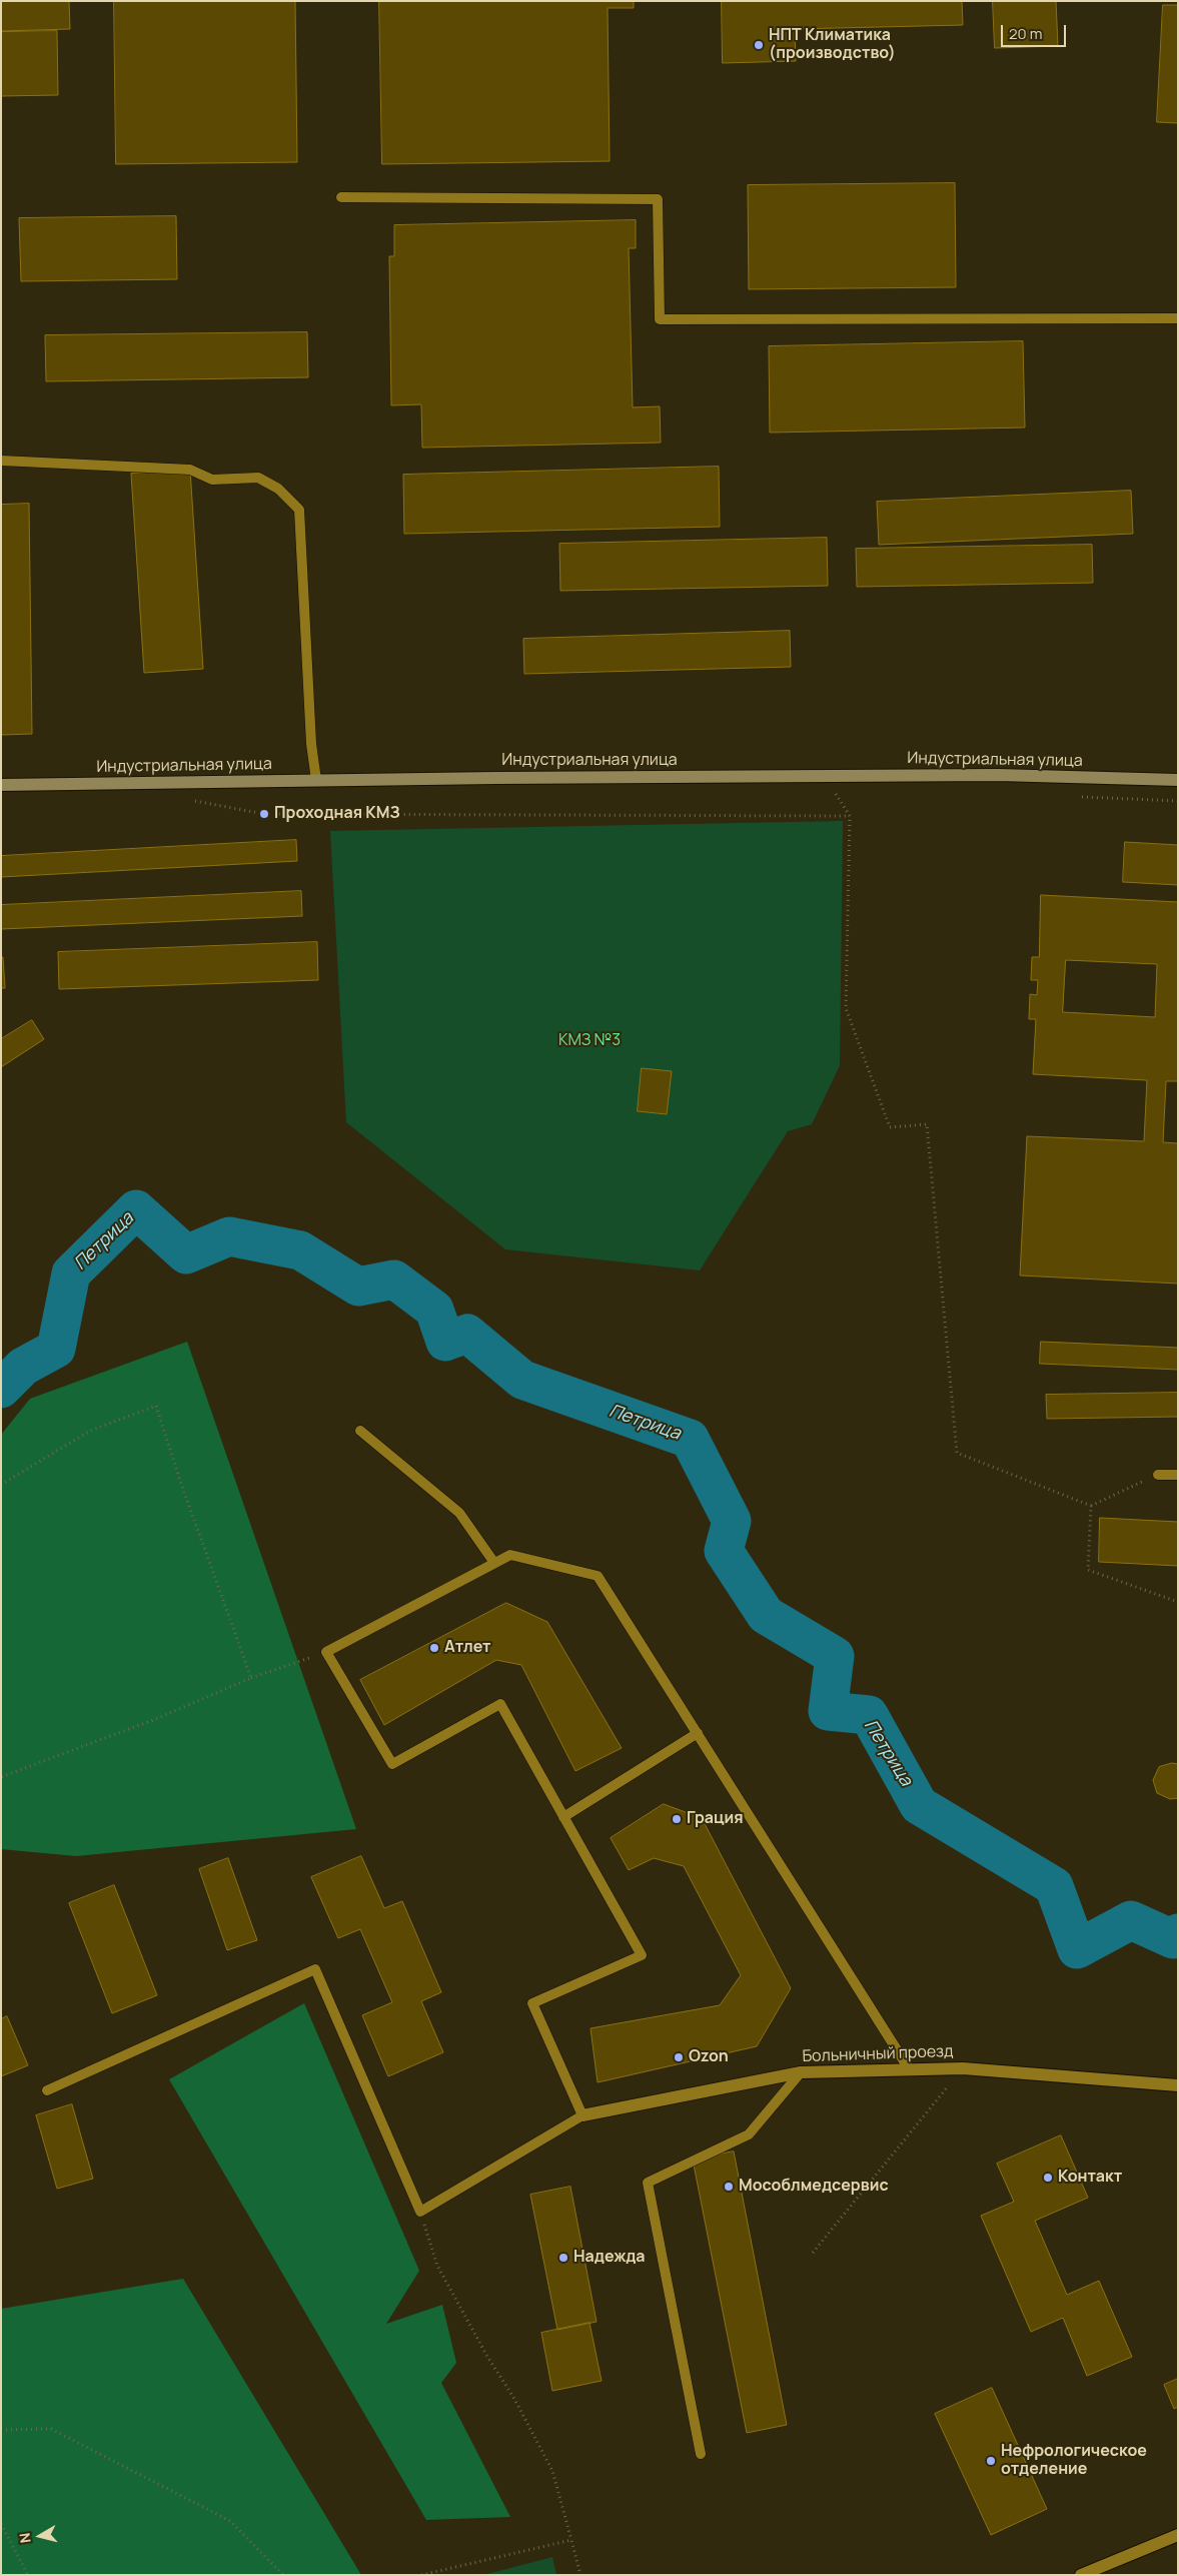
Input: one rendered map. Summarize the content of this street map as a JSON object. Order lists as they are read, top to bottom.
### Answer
{
  "streets": {
    "main road": ["Индустриальная улица"],
    "street": ["Больничный проезд"]
  },
  "water": ["Петрица"],
  "parks": ["КМЗ №3"],
  "places": [
    "НПТ Климатика (производство)",
    "Проходная КМЗ",
    "Атлет",
    "Грация",
    "Ozon",
    "Контакт",
    "Мособлмедсервис",
    "Надежда",
    "Нефрологическое отделение"
  ],
  "scale_bar": "20 m",
  "north": "left"
}
